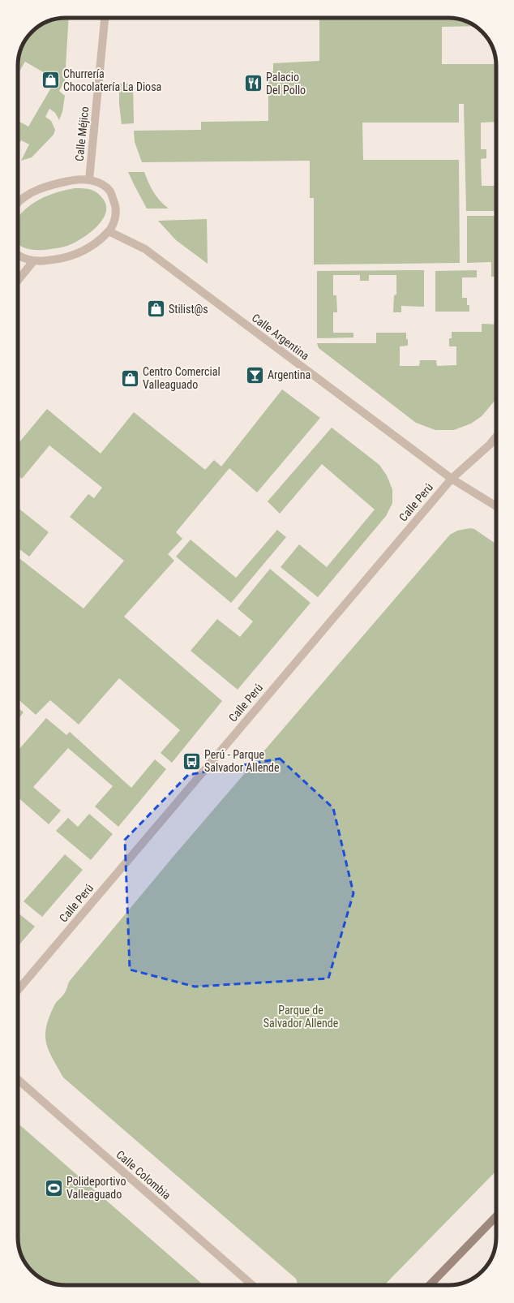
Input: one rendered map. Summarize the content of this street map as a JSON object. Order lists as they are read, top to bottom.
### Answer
{
  "streets": {
    "street": [
      "Calle Méjico",
      "Calle Argentina",
      "Calle Perú",
      "Calle Colombia"
    ]
  },
  "crossings": [
    ["Calle Argentina", "Calle Perú"]
  ],
  "parks": ["Parque de Salvador Allende"],
  "places": {
    "shop": ["Churrería Chocolatería La Diosa", "Stilist@s", "Centro Comercial Valleaguado"],
    "restaurant": ["Palacio Del Pollo"],
    "bar": ["Argentina"],
    "bus stop": ["Perú - Parque Salvador Allende"],
    "sports": ["Polideportivo Valleaguado"]
  }
}
